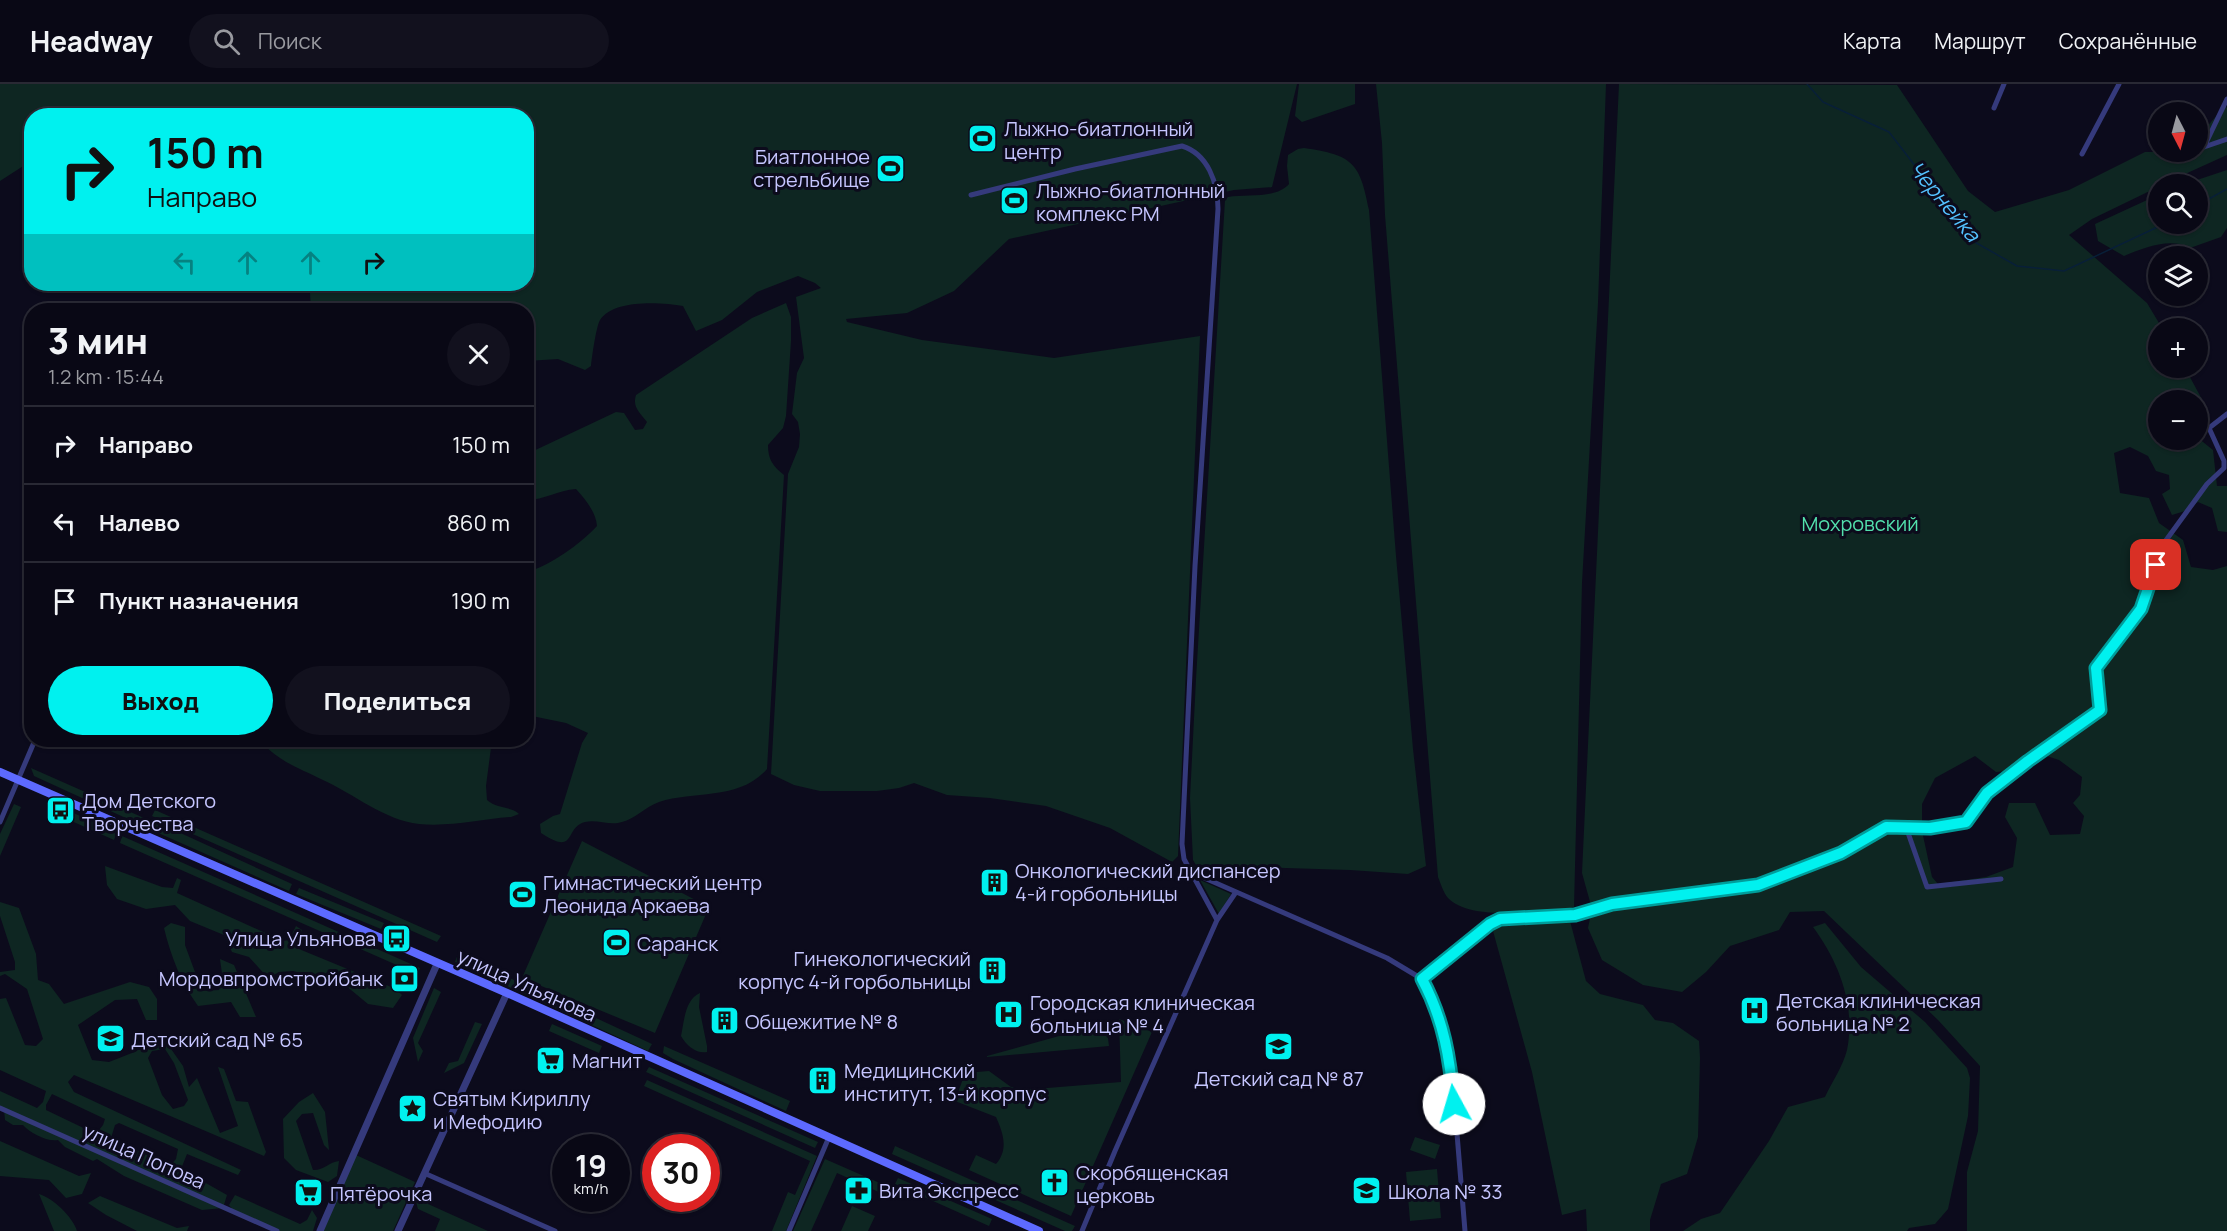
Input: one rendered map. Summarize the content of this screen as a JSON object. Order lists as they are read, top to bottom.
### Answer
{
  "streets": {
    "main road": ["улица Ульянова"],
    "street": ["улица Попова"]
  },
  "water": ["Чернейка"],
  "parks": ["Мохровский"],
  "places": {
    "sports": [
      "Лыжно-биатлонный центр",
      "Биатлонное стрельбище",
      "Лыжно-биатлонный комплекс РМ",
      "Гимнастический центр Леонида Аркаева",
      "Саранск"
    ],
    "bus stop": ["Дом Детского Творчества", "Улица Ульянова"],
    "building": [
      "Онкологический диспансер 4-й горбольницы",
      "Гинекологический корпус 4-й горбольницы",
      "Общежитие № 8",
      "Медицинский институт, 13-й корпус"
    ],
    "bank": ["Мордовпромстройбанк"],
    "hospital": ["Детская клиническая больница № 2", "Городская клиническая больница № 4"],
    "school or university": ["Детский сад № 65", "Детский сад № 87", "Школа № 33"],
    "supermarket": ["Магнит", "Пятёрочка"],
    "place": ["Святым Кириллу и Мефодию"],
    "church": ["Скорбященская церковь"],
    "pharmacy": ["Вита Экспресс"]
  },
  "north": "bottom",
  "page": {
    "header": "Headway",
    "search": "Поиск",
    "nav": ["Карта", "Маршрут", "Сохранённые"],
    "map_buttons": ["+", "−"],
    "turn": ["150 m", "Направо"],
    "heading": ["3 мин", "1.2 km · 15:44"],
    "list": [
      {
        "name": "Направо",
        "value": "150 m"
      },
      {
        "name": "Налево",
        "value": "860 m"
      },
      {
        "name": "Пункт назначения",
        "value": "190 m"
      }
    ],
    "buttons": ["Выход", "Поделиться"],
    "speed": "19 km/h",
    "limit": "30"
  }
}
